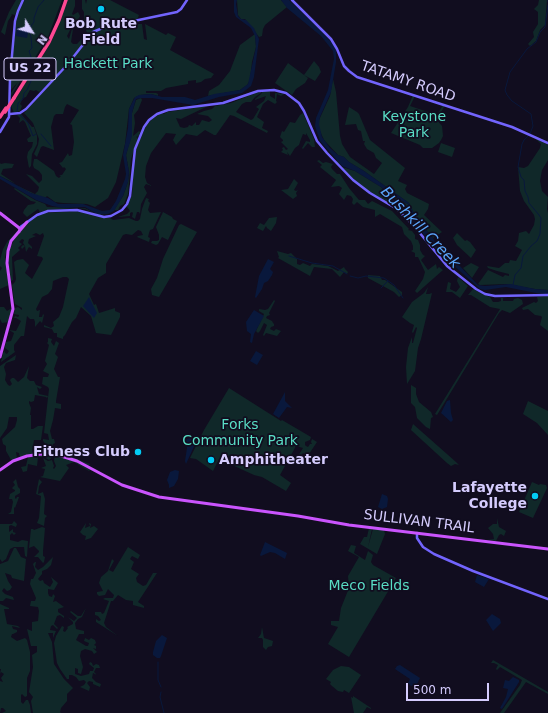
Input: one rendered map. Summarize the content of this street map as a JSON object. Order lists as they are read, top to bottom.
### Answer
{
  "streets": {
    "highway": ["US 22"],
    "main road": ["TATAMY ROAD", "SULLIVAN TRAIL"]
  },
  "water": ["Bushkill Creek"],
  "parks": [
    "Hackett Park",
    "Keystone Park",
    "Forks Community Park",
    "Meco Fields"
  ],
  "places": [
    "Bob Rute Field",
    "Fitness Club",
    "Amphitheater",
    "Lafayette College"
  ],
  "scale_bar": "500 m",
  "north": "bottom right"
}
